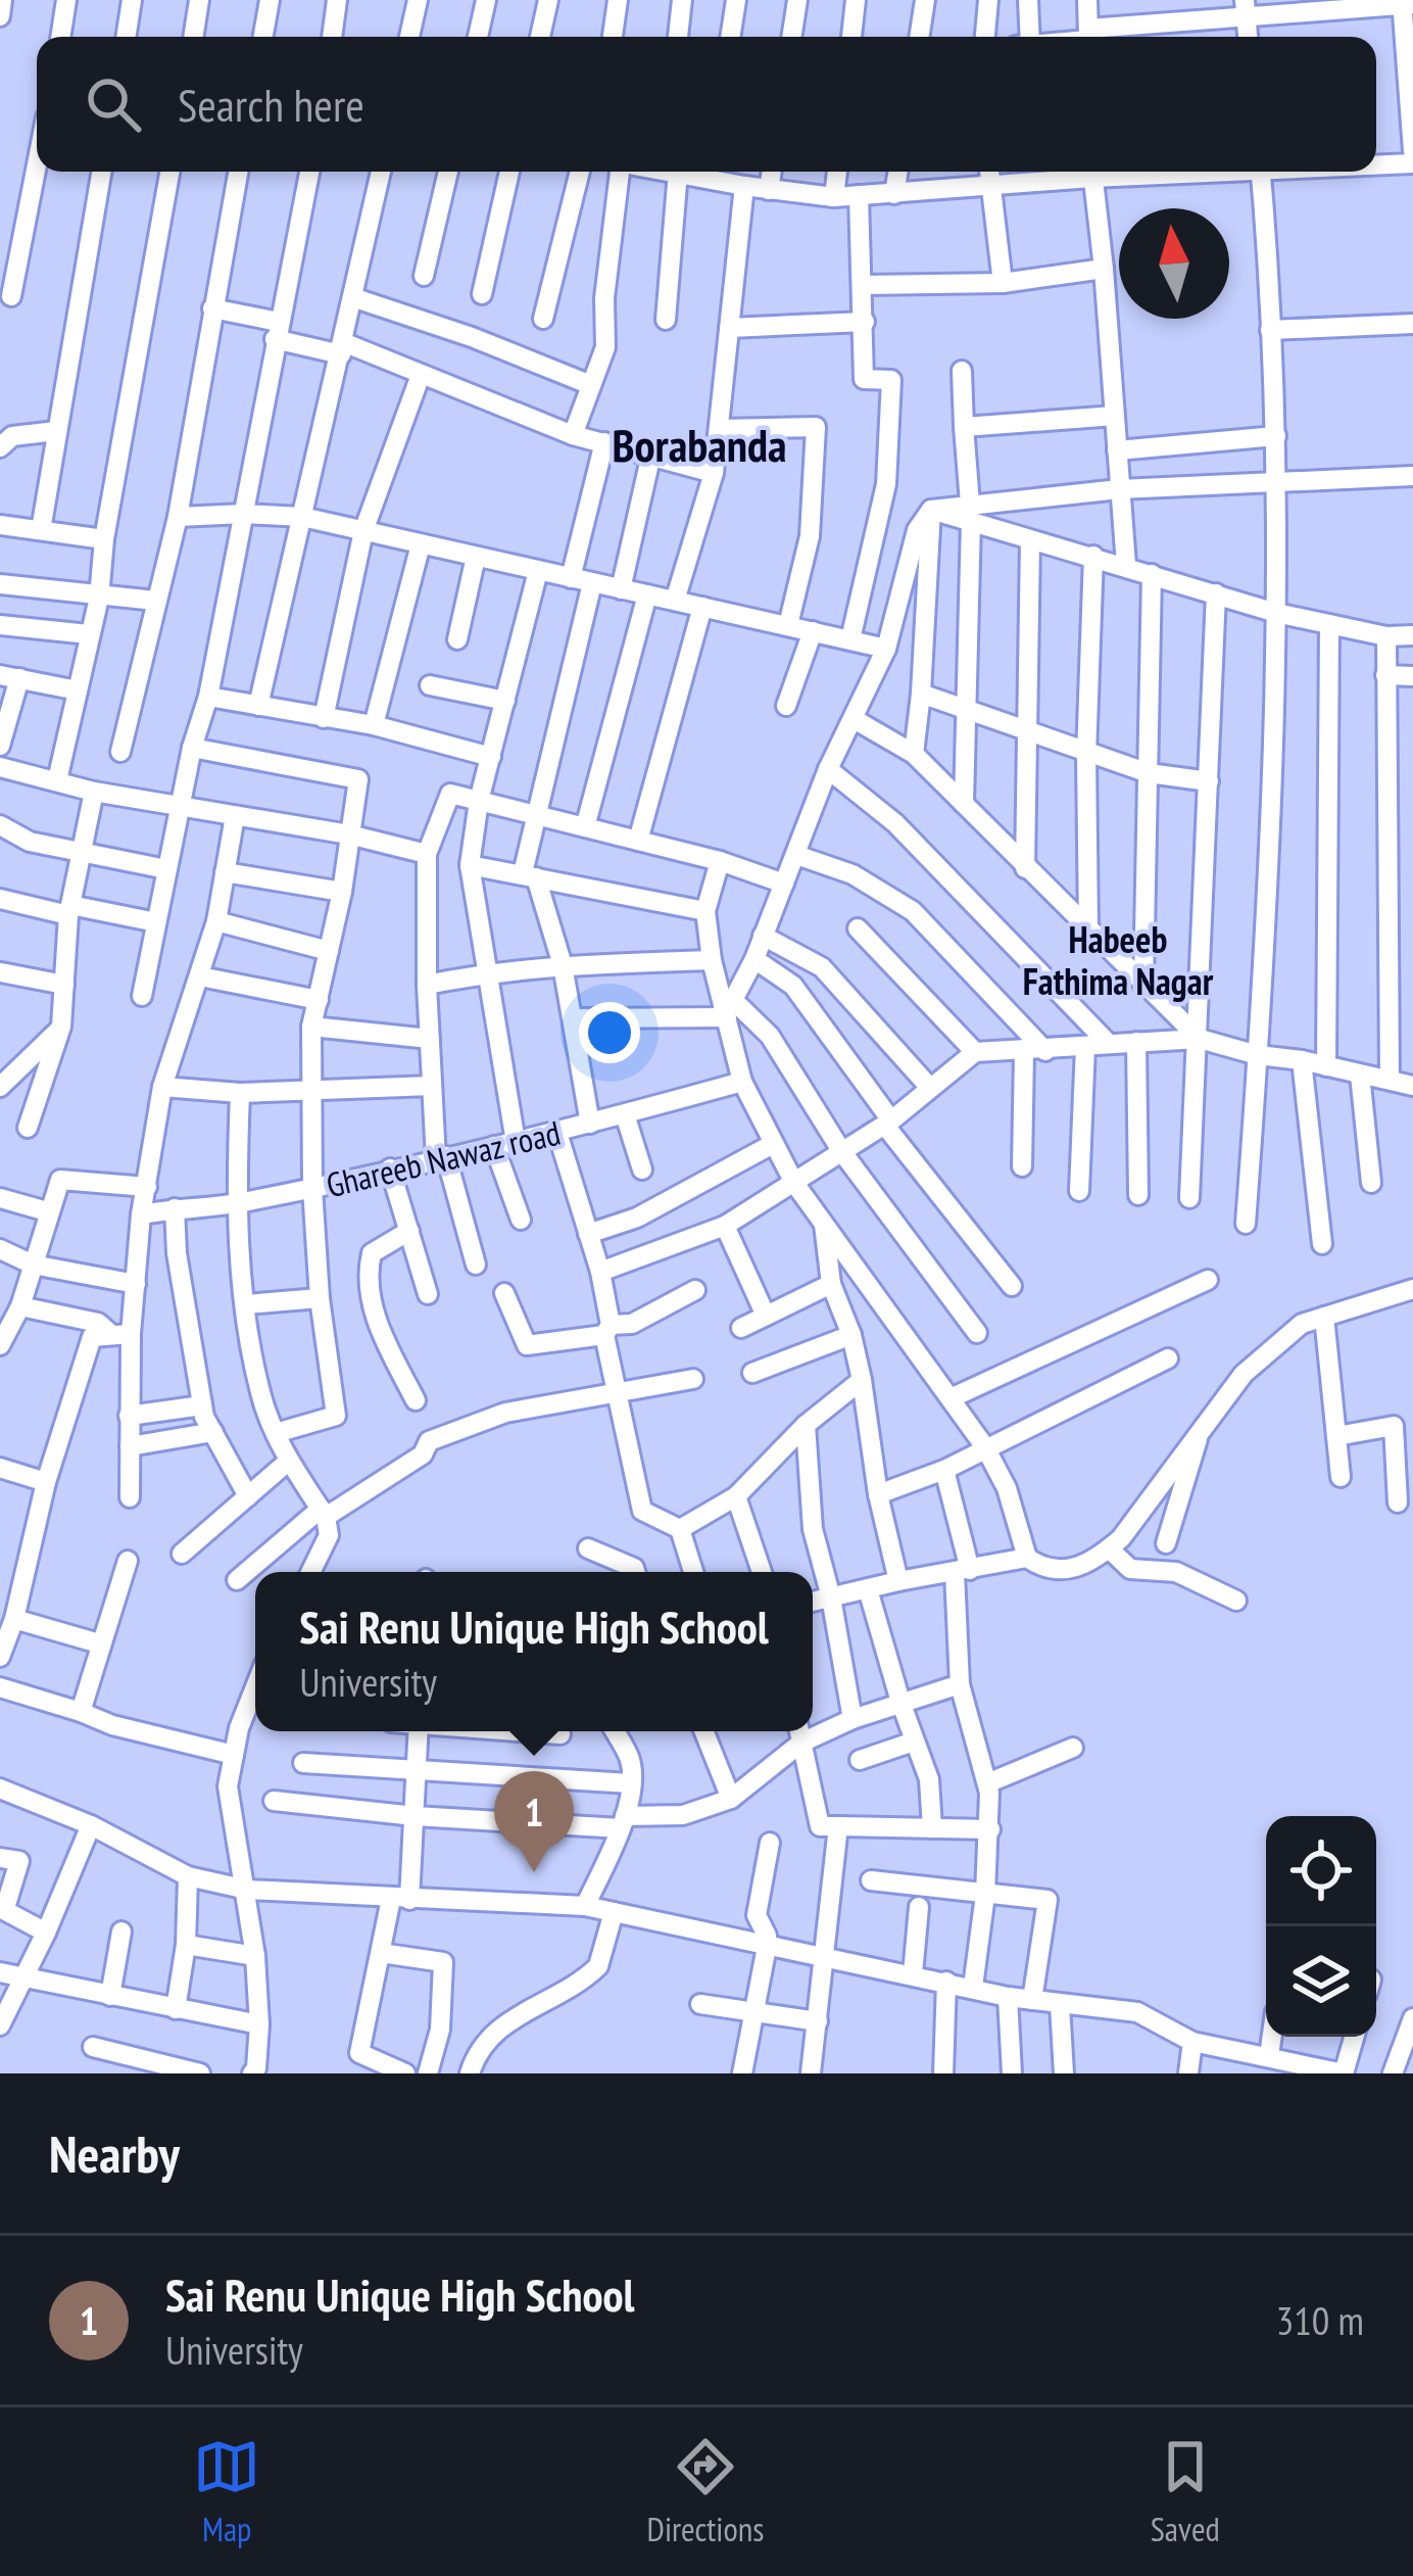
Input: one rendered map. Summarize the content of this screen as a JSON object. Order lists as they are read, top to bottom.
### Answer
{
  "streets": {
    "street": ["Ghareeb Nawaz road"]
  },
  "districts": ["Borabanda", "Habeeb Fathima Nagar"],
  "north": "top",
  "page": {
    "search": "Search here",
    "popup": ["Sai Renu Unique High School", "University"],
    "pins": "1",
    "heading": "Nearby",
    "list": [
      {
        "mark": "1",
        "name": "Sai Renu Unique High School",
        "note": "University",
        "value": "310 m"
      }
    ],
    "nav": ["Map", "Directions", "Saved"]
  }
}
